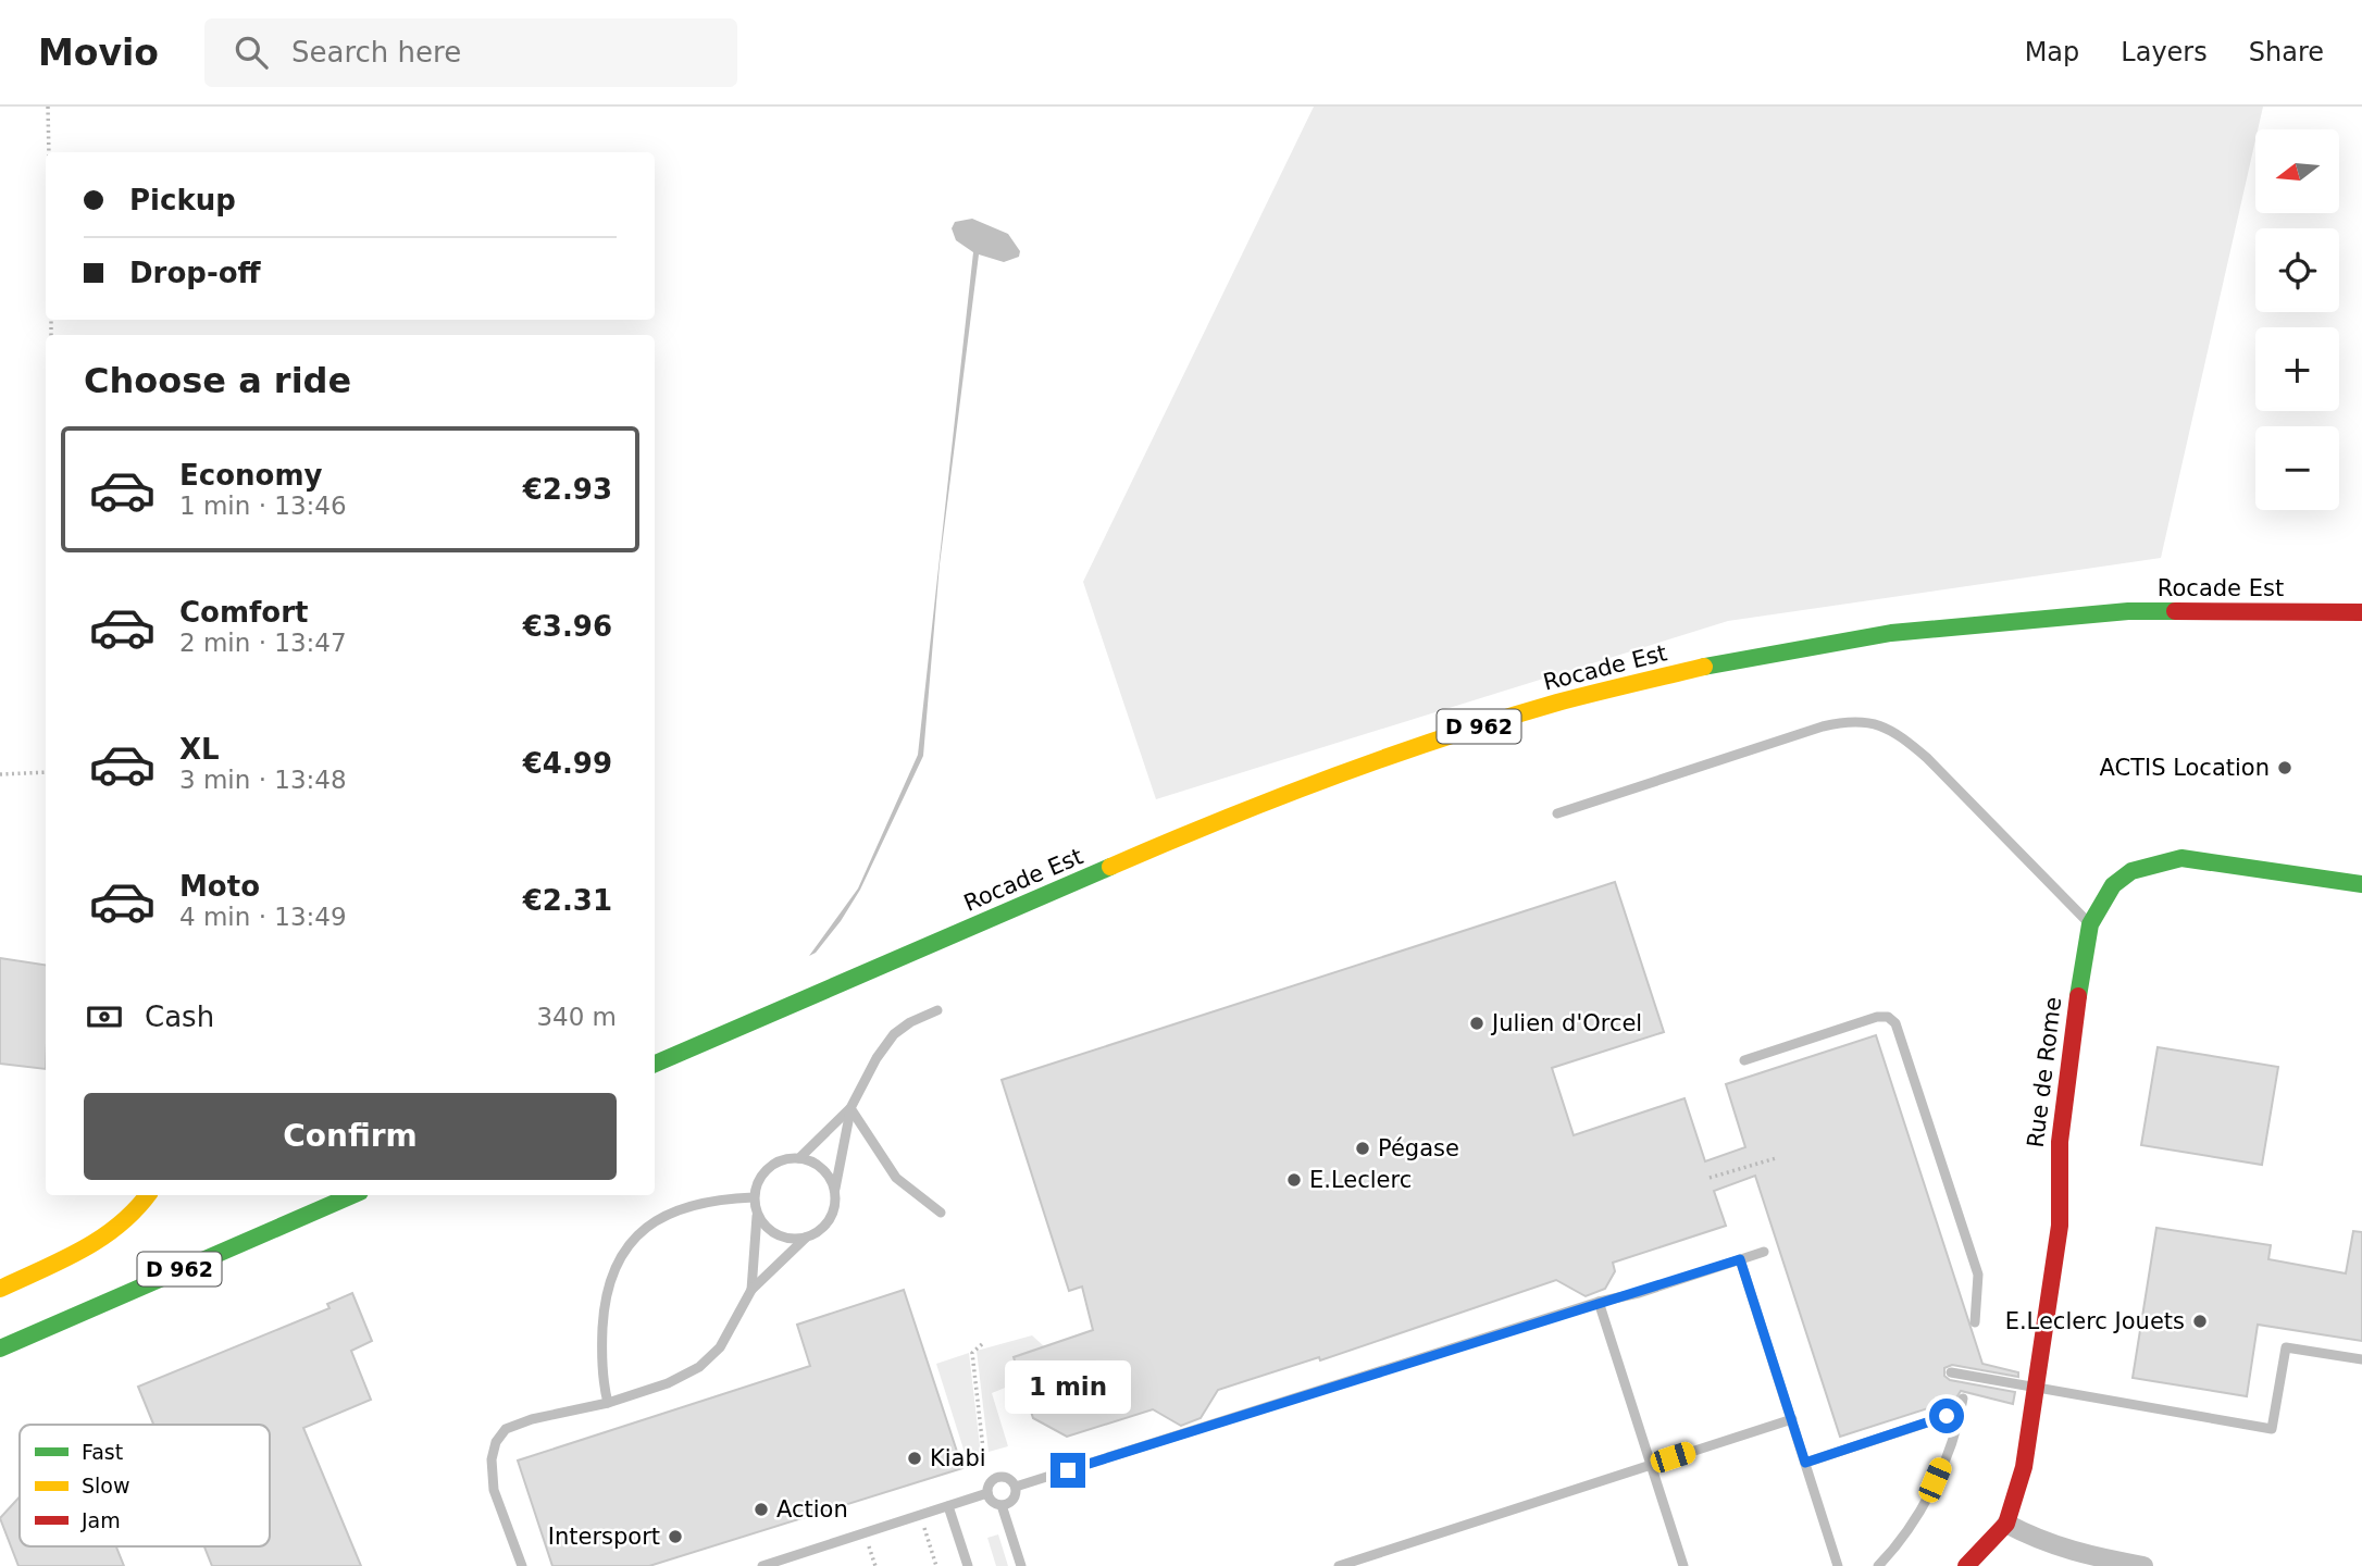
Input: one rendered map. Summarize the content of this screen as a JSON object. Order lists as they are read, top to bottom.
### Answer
{
  "streets": {
    "main road": ["Rocade Est", "D 962", "Rue de Rome"]
  },
  "places": [
    "ACTIS Location",
    "Julien d'Orcel",
    "Pégase",
    "E.Leclerc",
    "E.Leclerc Jouets",
    "Kiabi",
    "Action",
    "Intersport"
  ],
  "legend": ["Fast", "Slow", "Jam"],
  "north": "left",
  "page": {
    "header": "Movio",
    "search": "Search here",
    "nav": ["Map", "Layers", "Share"],
    "map_buttons": ["+", "−"],
    "banner": ["Pickup", "Drop-off"],
    "heading": "Choose a ride",
    "list": [
      {
        "name": "Economy",
        "note": "1 min · 13:46",
        "value": "€2.93"
      },
      {
        "name": "Comfort",
        "note": "2 min · 13:47",
        "value": "€3.96"
      },
      {
        "name": "XL",
        "note": "3 min · 13:48",
        "value": "€4.99"
      },
      {
        "name": "Moto",
        "note": "4 min · 13:49",
        "value": "€2.31"
      }
    ],
    "pay": ["Cash", "340 m"],
    "buttons": "Confirm",
    "bubble": "1 min"
  }
}
